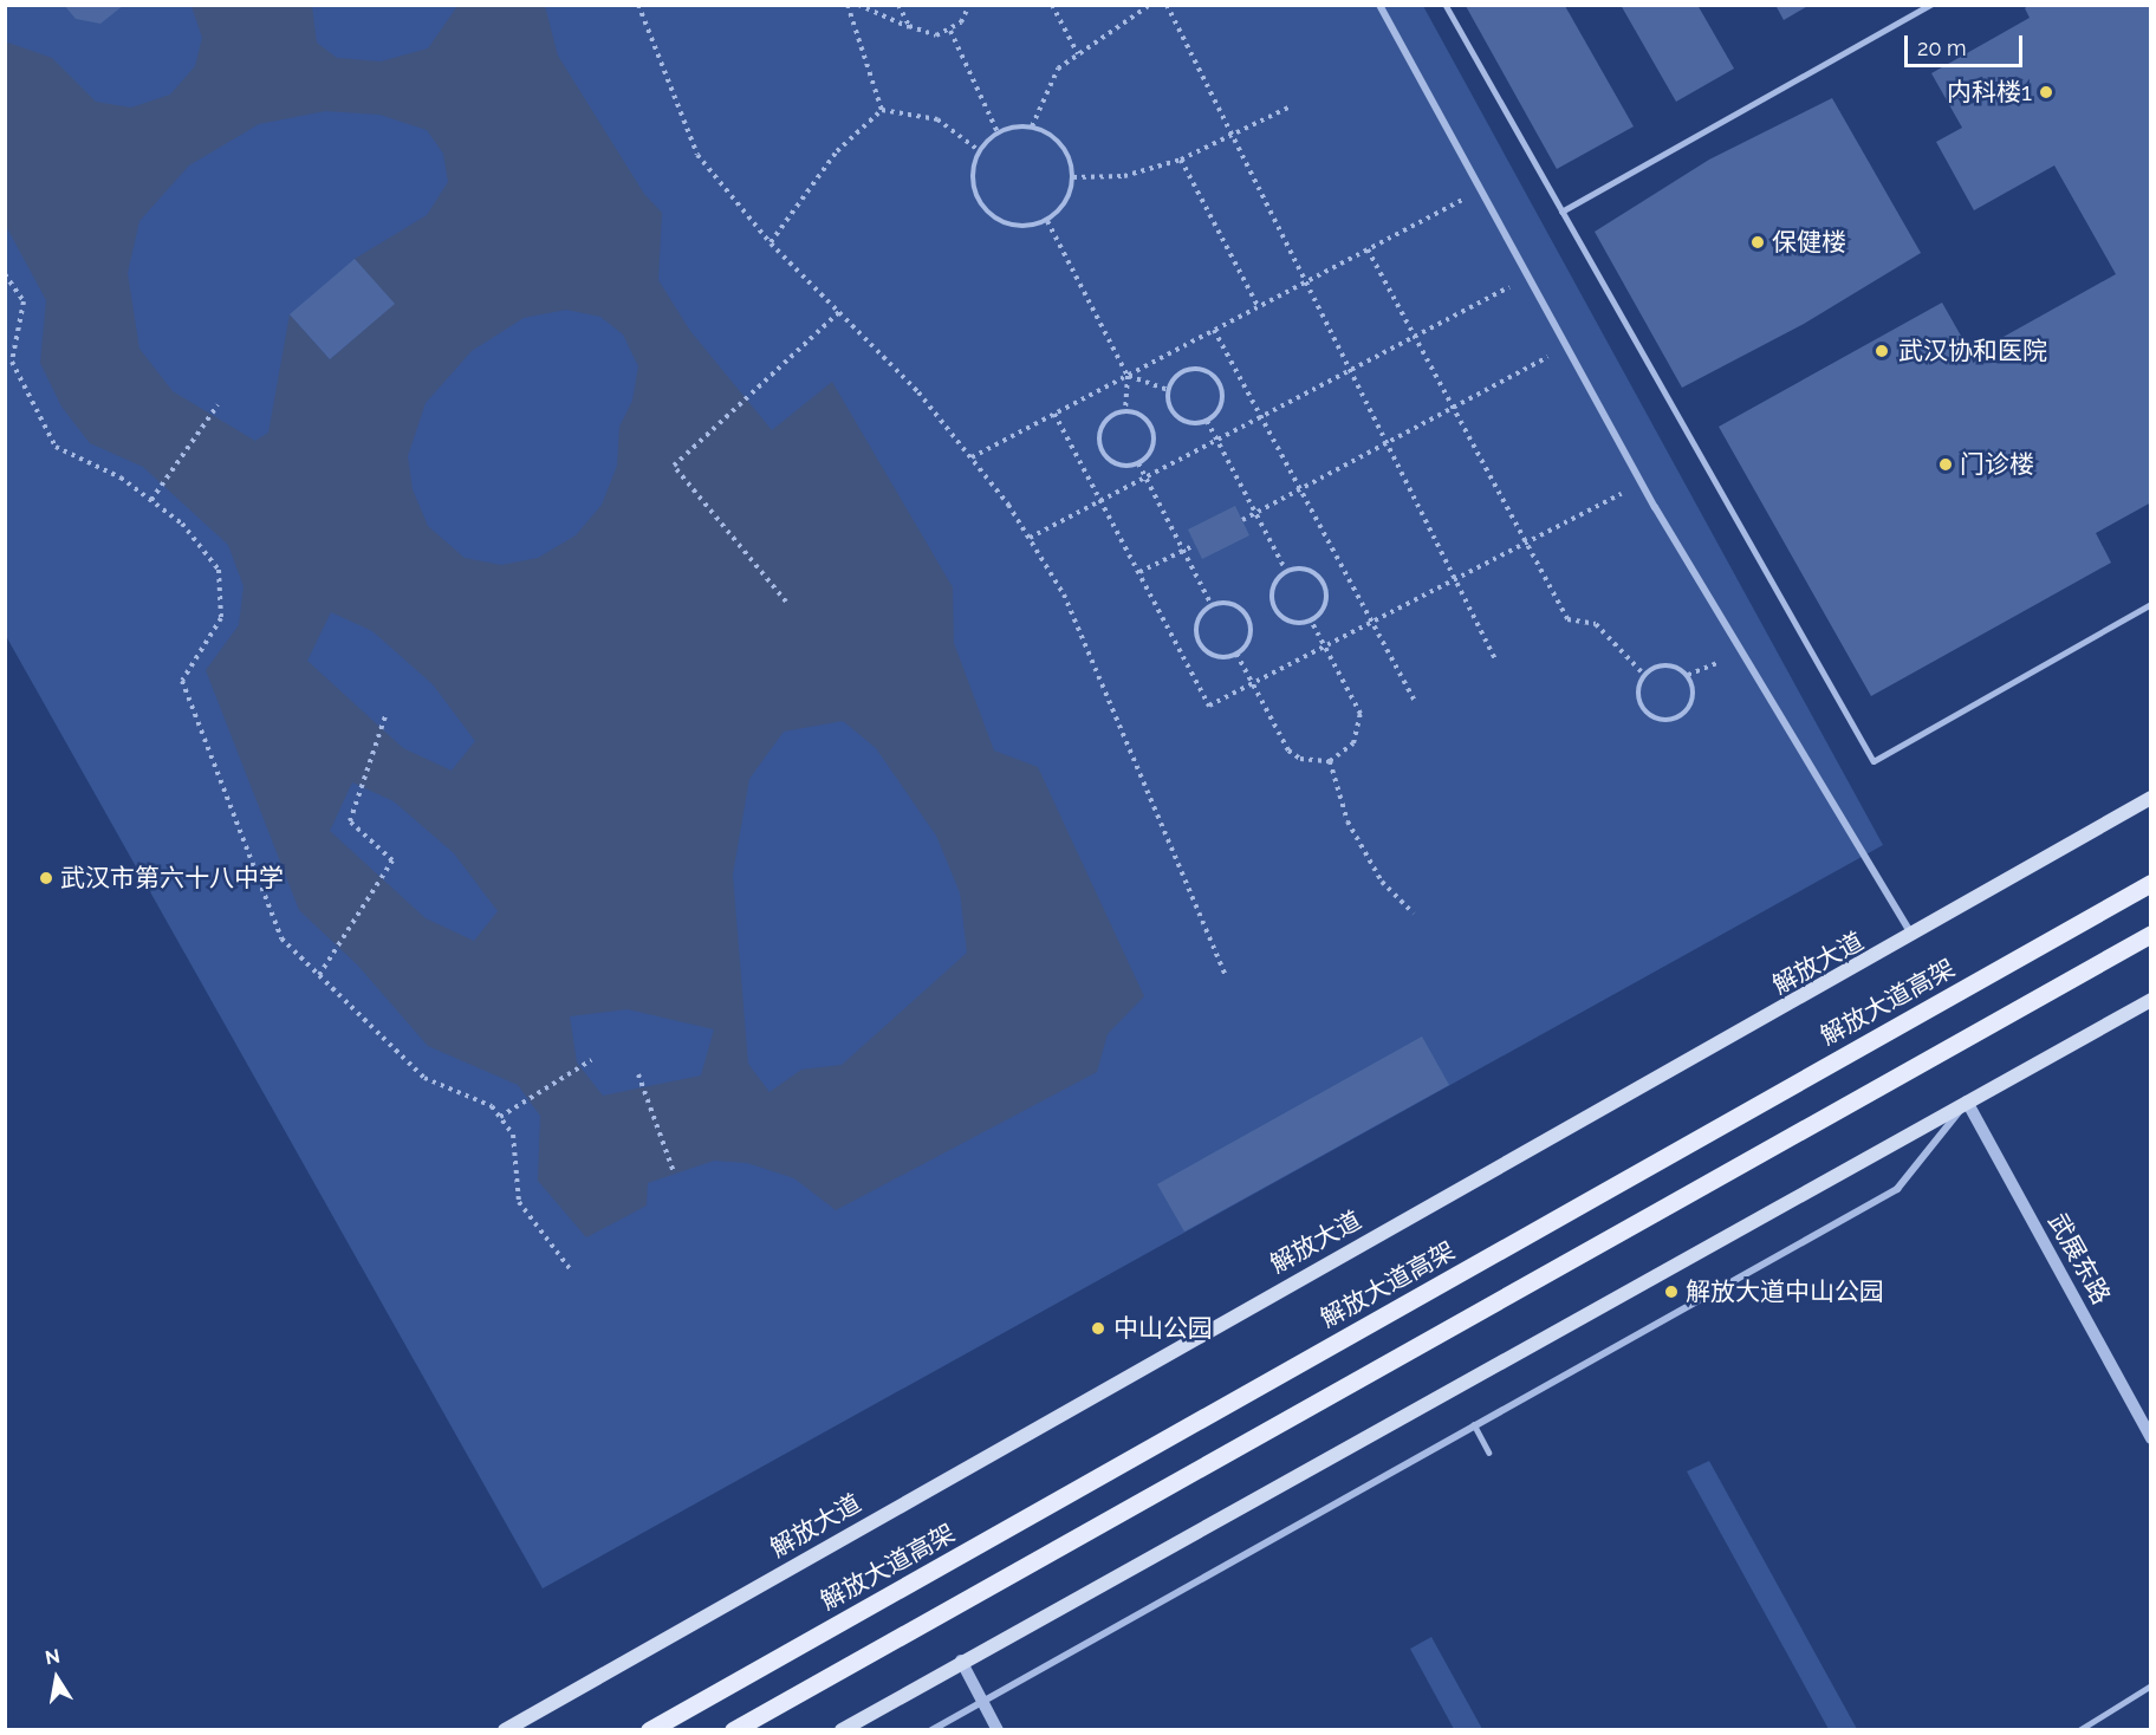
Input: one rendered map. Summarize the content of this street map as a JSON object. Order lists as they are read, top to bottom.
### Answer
{
  "streets": {
    "main road": ["解放大道", "解放大道高架"],
    "street": ["武展东路"]
  },
  "places": [
    "内科楼1",
    "保健楼",
    "武汉协和医院",
    "门诊楼",
    "武汉市第六十八中学",
    "解放大道中山公园",
    "中山公园"
  ],
  "scale_bar": "20 m",
  "north": "top"
}
